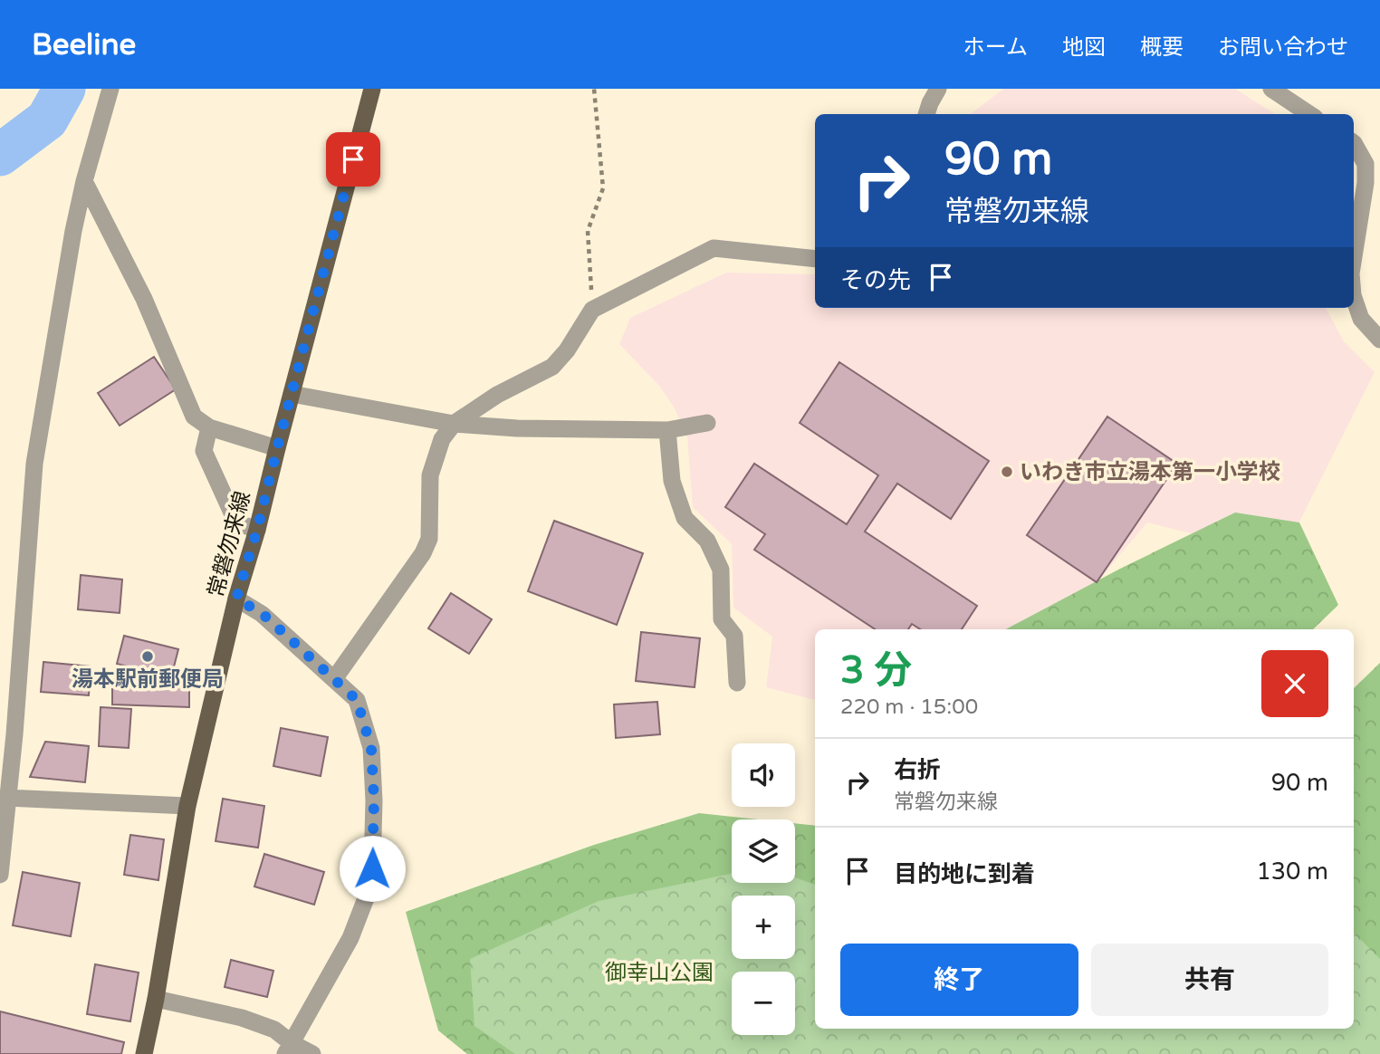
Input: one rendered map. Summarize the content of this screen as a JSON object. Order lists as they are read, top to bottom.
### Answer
{
  "streets": {
    "main road": ["常磐勿来線"]
  },
  "parks": ["御幸山公園"],
  "places": ["いわき市立湯本第一小学校", "湯本駅前郵便局"],
  "page": {
    "header": "Beeline",
    "nav": [
      "ホーム",
      "地図",
      "概要",
      "お問い合わせ"
    ],
    "turn": ["90 m", "常磐勿来線"],
    "then": "その先",
    "heading": ["3 分", "220 m · 15:00"],
    "list": [
      {
        "name": "右折",
        "note": "常磐勿来線",
        "value": "90 m"
      },
      {
        "name": "目的地に到着",
        "value": "130 m"
      }
    ],
    "map_buttons": ["+", "−"],
    "buttons": ["終了", "共有"]
  }
}
